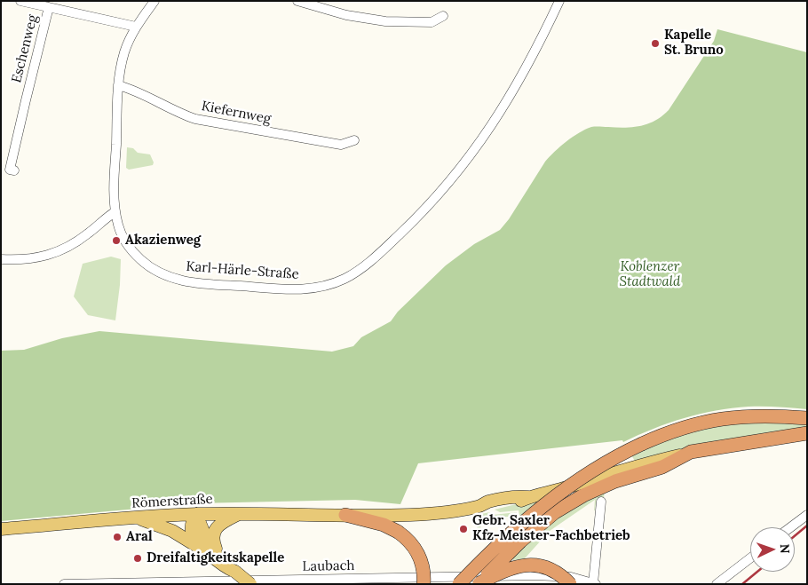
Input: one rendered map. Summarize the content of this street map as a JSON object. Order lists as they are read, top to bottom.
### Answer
{
  "streets": {
    "main road": ["Römerstraße"],
    "street": [
      "Eschenweg",
      "Kiefernweg",
      "Karl-Härle-Straße",
      "Laubach"
    ]
  },
  "crossings": [
    ["Kiefernweg", "Karl-Härle-Straße"]
  ],
  "parks": ["Koblenzer Stadtwald"],
  "places": [
    "Kapelle St. Bruno",
    "Akazienweg",
    "Gebr. Saxler Kfz-Meister-Fachbetrieb",
    "Aral",
    "Dreifaltigkeitskapelle"
  ],
  "north": "right"
}
